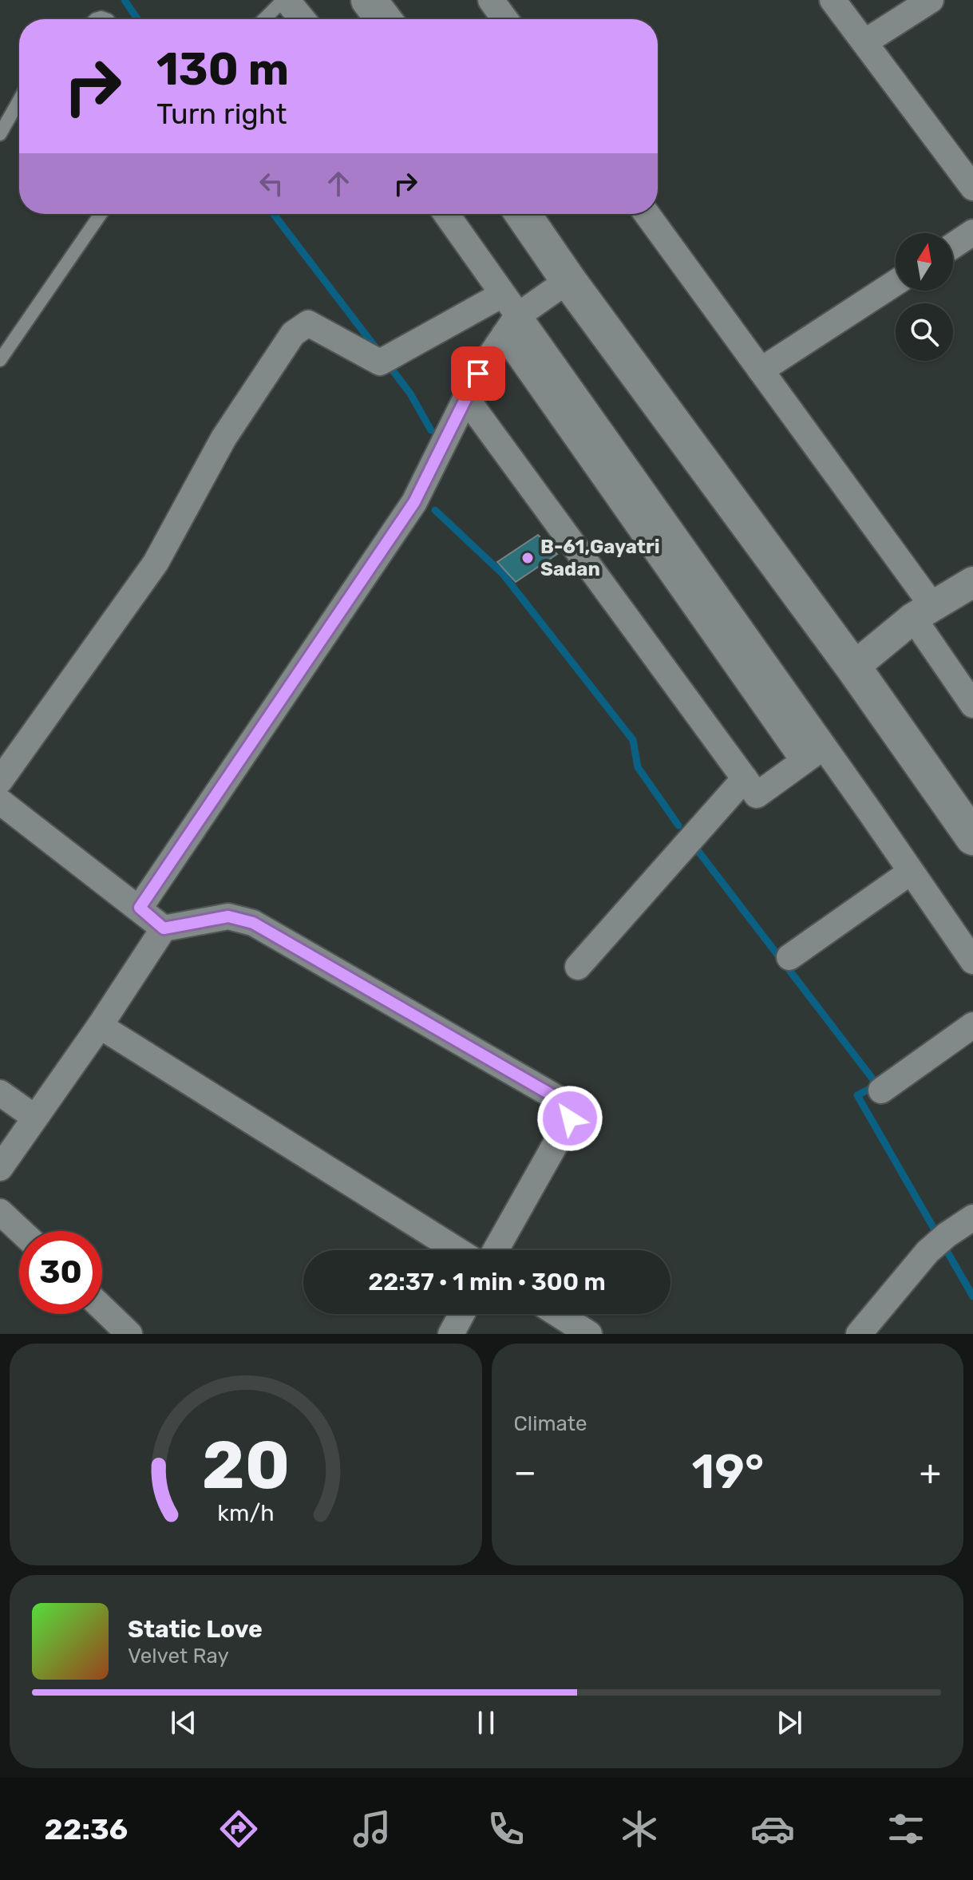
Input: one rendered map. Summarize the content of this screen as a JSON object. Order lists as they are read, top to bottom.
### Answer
{
  "places": ["B-61,Gayatri Sadan"],
  "north": "top",
  "page": {
    "turn": ["130 m", "Turn right"],
    "limit": "30",
    "trip": "22:37 · 1 min · 300 m",
    "tile": "Climate",
    "heat": ["−", "19°", "+"],
    "song": ["Static Love", "Velvet Ray"],
    "tabs": "22:36",
    "gauge": ["20", "km/h"]
  }
}
